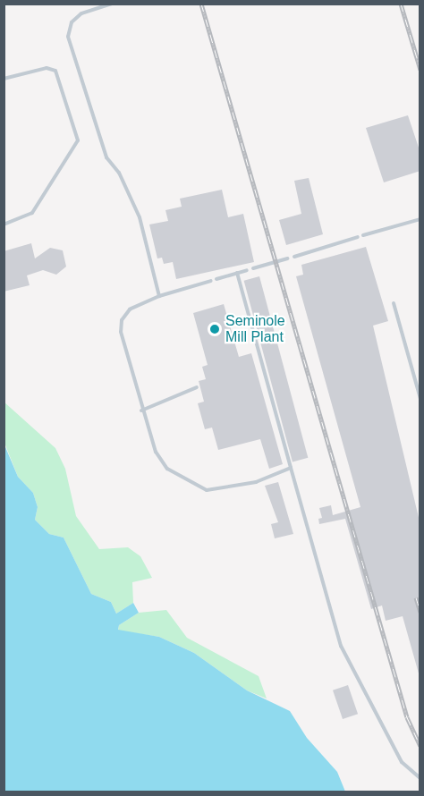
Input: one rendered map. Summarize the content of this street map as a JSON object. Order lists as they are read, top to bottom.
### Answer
{
  "places": ["Seminole Mill Plant"]
}
